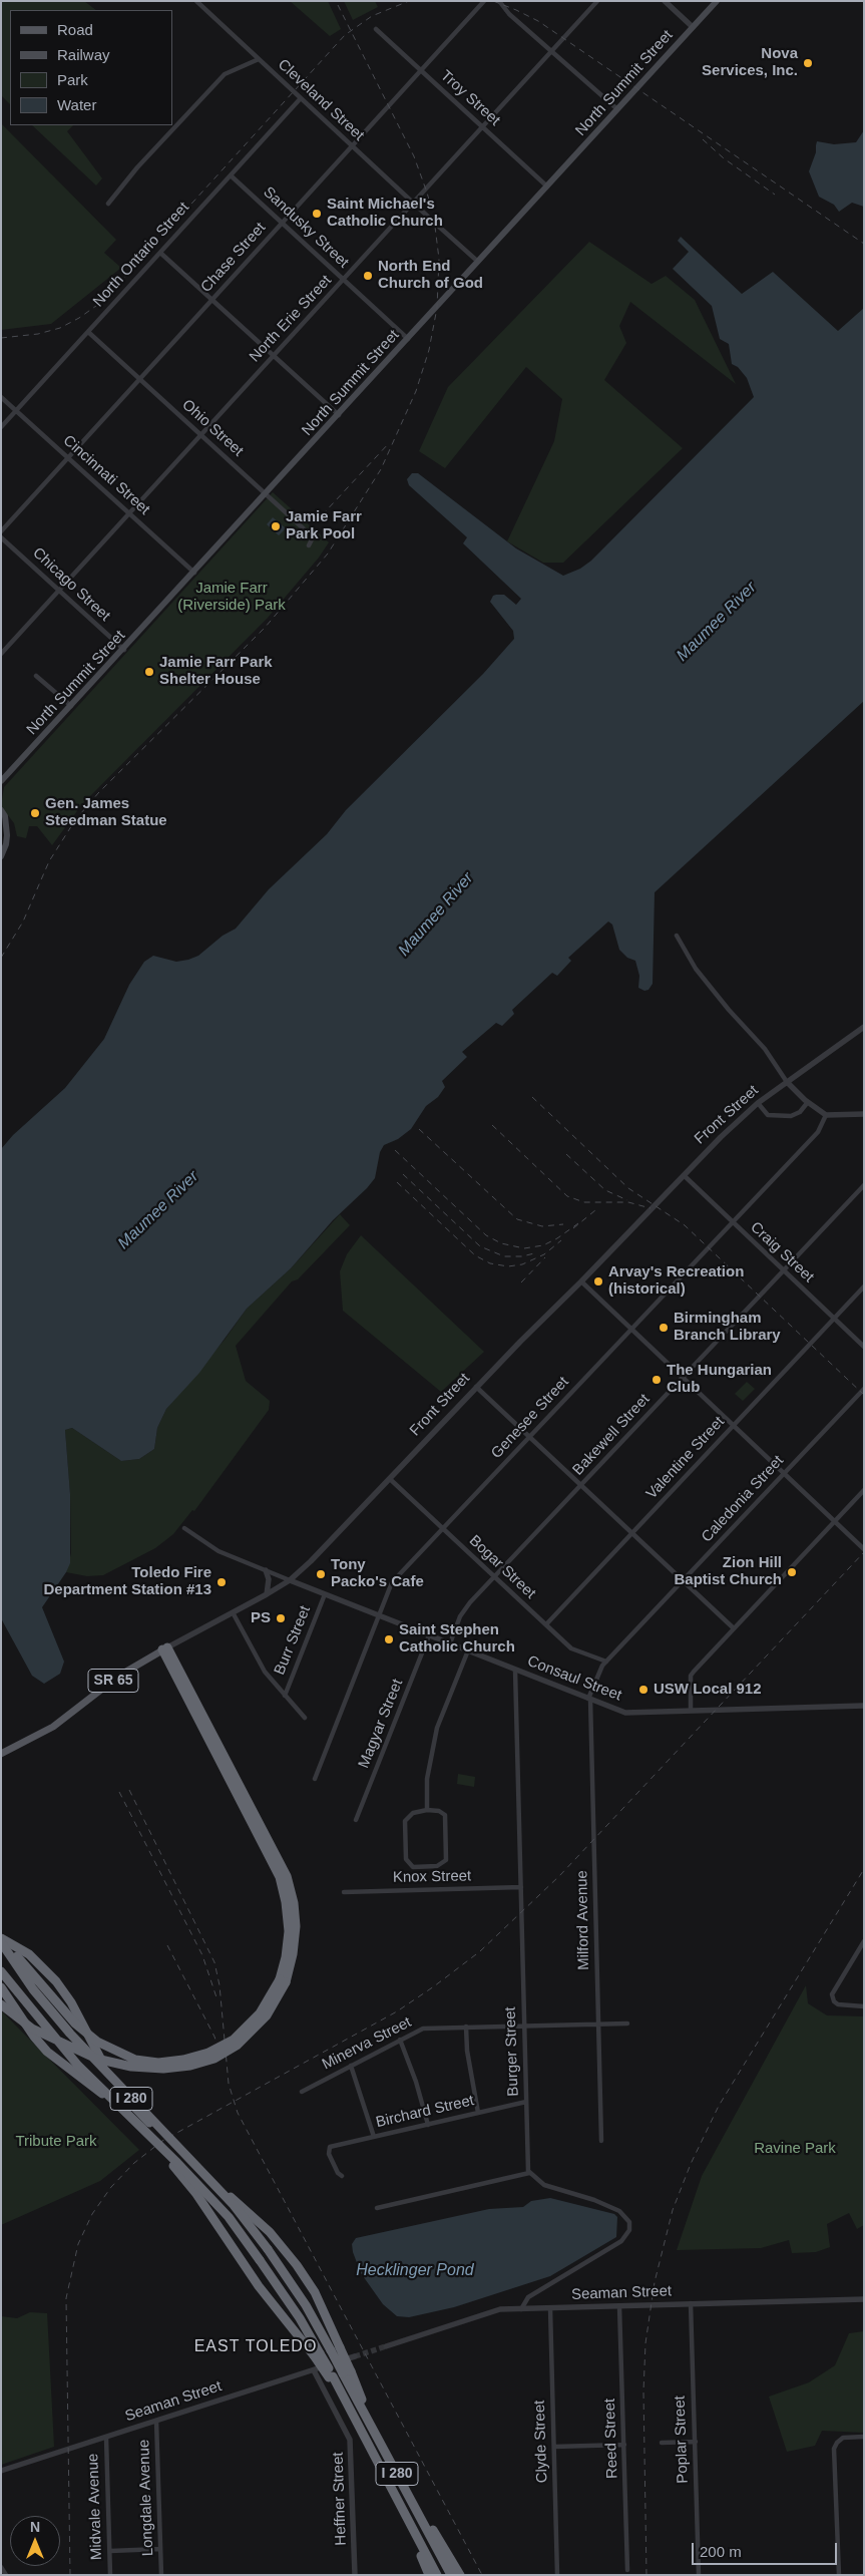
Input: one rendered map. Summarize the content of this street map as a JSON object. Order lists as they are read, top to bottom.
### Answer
{
  "streets": {
    "highway": ["I 280"],
    "main road": ["North Summit Street", "Front Street", "SR 65"],
    "street": [
      "Troy Street",
      "Cleveland Street",
      "Sandusky Street",
      "North Ontario Street",
      "Chase Street",
      "North Erie Street",
      "Ohio Street",
      "Cincinnati Street",
      "Chicago Street",
      "Craig Street",
      "Genesee Street",
      "Bakewell Street",
      "Valentine Street",
      "Caledonia Street",
      "Bogar Street",
      "Burr Street",
      "Consaul Street",
      "Magyar Street",
      "Knox Street",
      "Milford Avenue",
      "Minerva Street",
      "Burger Street",
      "Birchard Street",
      "Seaman Street",
      "Reed Street",
      "Poplar Street",
      "Clyde Street",
      "Longdale Avenue",
      "Heffner Street",
      "Midvale Avenue"
    ]
  },
  "crossings": [
    ["North Summit Street", "Troy Street"],
    ["North Summit Street", "Sandusky Street"],
    ["North Summit Street", "Ohio Street"],
    ["North Summit Street", "Cincinnati Street"],
    ["North Summit Street", "Chicago Street"],
    ["Troy Street", "Chase Street"],
    ["Troy Street", "North Erie Street"],
    ["Cleveland Street", "North Ontario Street"],
    ["Cleveland Street", "Chase Street"],
    ["Cleveland Street", "North Erie Street"],
    ["Sandusky Street", "North Ontario Street"],
    ["Sandusky Street", "Chase Street"],
    ["Sandusky Street", "North Erie Street"],
    ["North Ontario Street", "Ohio Street"],
    ["North Ontario Street", "Cincinnati Street"],
    ["Chase Street", "Ohio Street"],
    ["Chase Street", "Cincinnati Street"],
    ["North Erie Street", "Ohio Street"],
    ["North Erie Street", "Cincinnati Street"],
    ["North Erie Street", "Chicago Street"],
    ["Front Street", "Craig Street"],
    ["Front Street", "Bogar Street"],
    ["Front Street", "Consaul Street"],
    ["Craig Street", "Genesee Street"],
    ["Craig Street", "Bakewell Street"],
    ["Craig Street", "Valentine Street"],
    ["Genesee Street", "Bogar Street"],
    ["Genesee Street", "Consaul Street"],
    ["Bakewell Street", "Bogar Street"],
    ["Bakewell Street", "Consaul Street"],
    ["Valentine Street", "Bogar Street"],
    ["Caledonia Street", "Bogar Street"],
    ["Caledonia Street", "Consaul Street"],
    ["Caledonia Street", "Milford Avenue"],
    ["Burr Street", "Consaul Street"],
    ["Consaul Street", "Magyar Street"],
    ["Consaul Street", "Milford Avenue"],
    ["Consaul Street", "Burger Street"],
    ["Knox Street", "Burger Street"],
    ["Milford Avenue", "Minerva Street"],
    ["Minerva Street", "Burger Street"],
    ["Burger Street", "Birchard Street"],
    ["Seaman Street", "Reed Street"],
    ["Seaman Street", "Poplar Street"],
    ["Seaman Street", "Clyde Street"],
    ["Seaman Street", "Longdale Avenue"],
    ["Seaman Street", "Heffner Street"],
    ["Seaman Street", "Midvale Avenue"]
  ],
  "districts": ["EAST TOLEDO"],
  "water": ["Maumee River", "Hecklinger Pond"],
  "parks": ["Jamie Farr (Riverside) Park", "Tribute Park", "Ravine Park"],
  "places": [
    "Nova Services, Inc.",
    "Saint Michael's Catholic Church",
    "North End Church of God",
    "Jamie Farr Park Pool",
    "Jamie Farr Park Shelter House",
    "Gen. James Steedman Statue",
    "Arvay's Recreation (historical)",
    "Birmingham Branch Library",
    "The Hungarian Club",
    "Zion Hill Baptist Church",
    "Tony Packo's Cafe",
    "Toledo Fire Department Station #13",
    "PS",
    "Saint Stephen Catholic Church",
    "USW Local 912"
  ],
  "legend": [
    "Road",
    "Railway",
    "Park",
    "Water"
  ],
  "scale_bar": "200 m",
  "north": "top"
}
